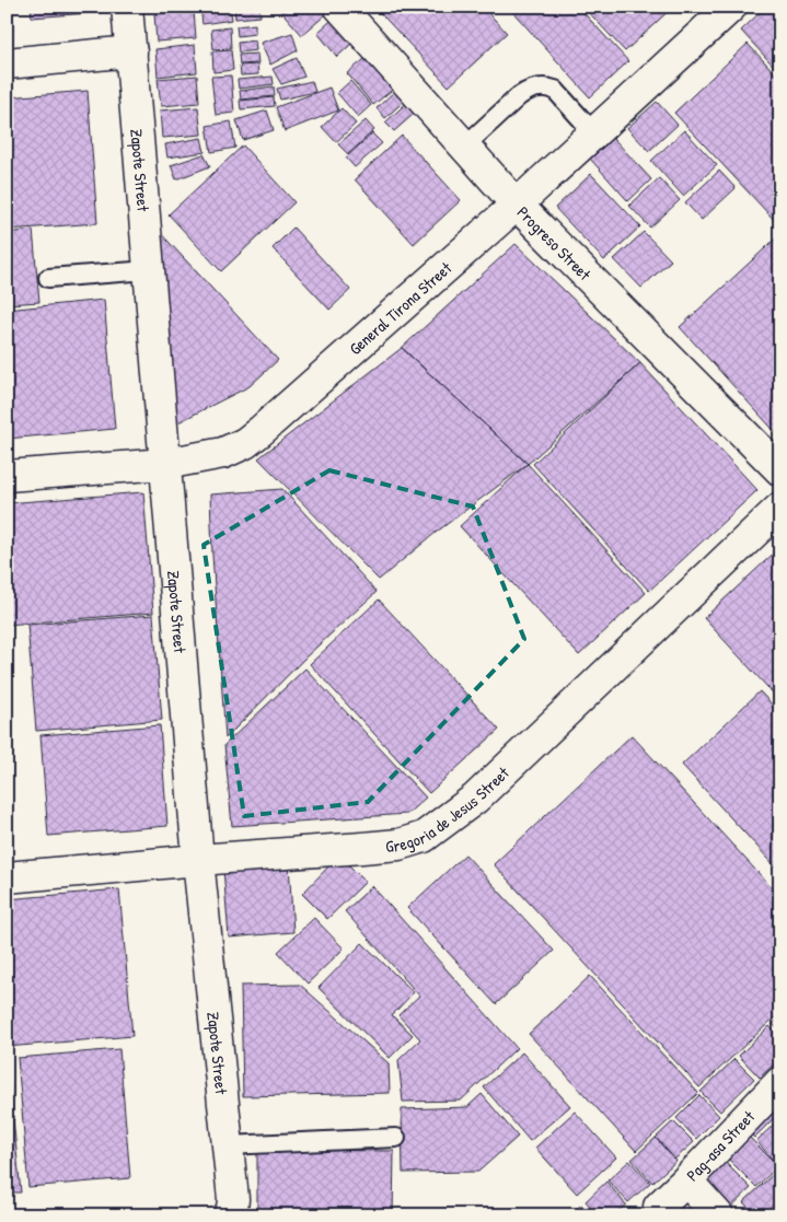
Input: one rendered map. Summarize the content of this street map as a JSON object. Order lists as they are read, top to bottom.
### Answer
{
  "streets": {
    "street": [
      "Zapote Street",
      "Progreso Street",
      "General Tirona Street",
      "Gregoria de Jesus Street",
      "Pag-asa Street"
    ]
  },
  "crossings": [
    ["Zapote Street", "General Tirona Street"],
    ["Zapote Street", "Gregoria de Jesus Street"],
    ["Progreso Street", "General Tirona Street"]
  ]
}
